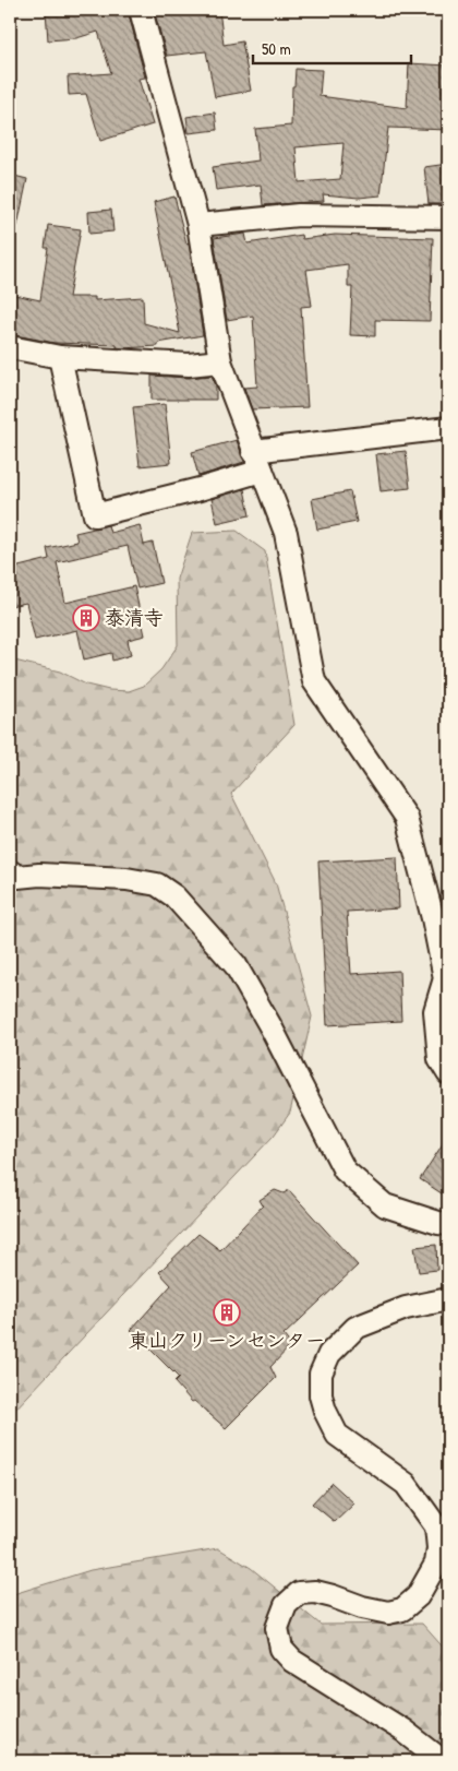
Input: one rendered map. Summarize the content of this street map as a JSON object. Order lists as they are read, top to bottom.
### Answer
{
  "places": {
    "building": ["泰清寺", "東山クリーンセンター"]
  },
  "scale_bar": "50 m"
}
